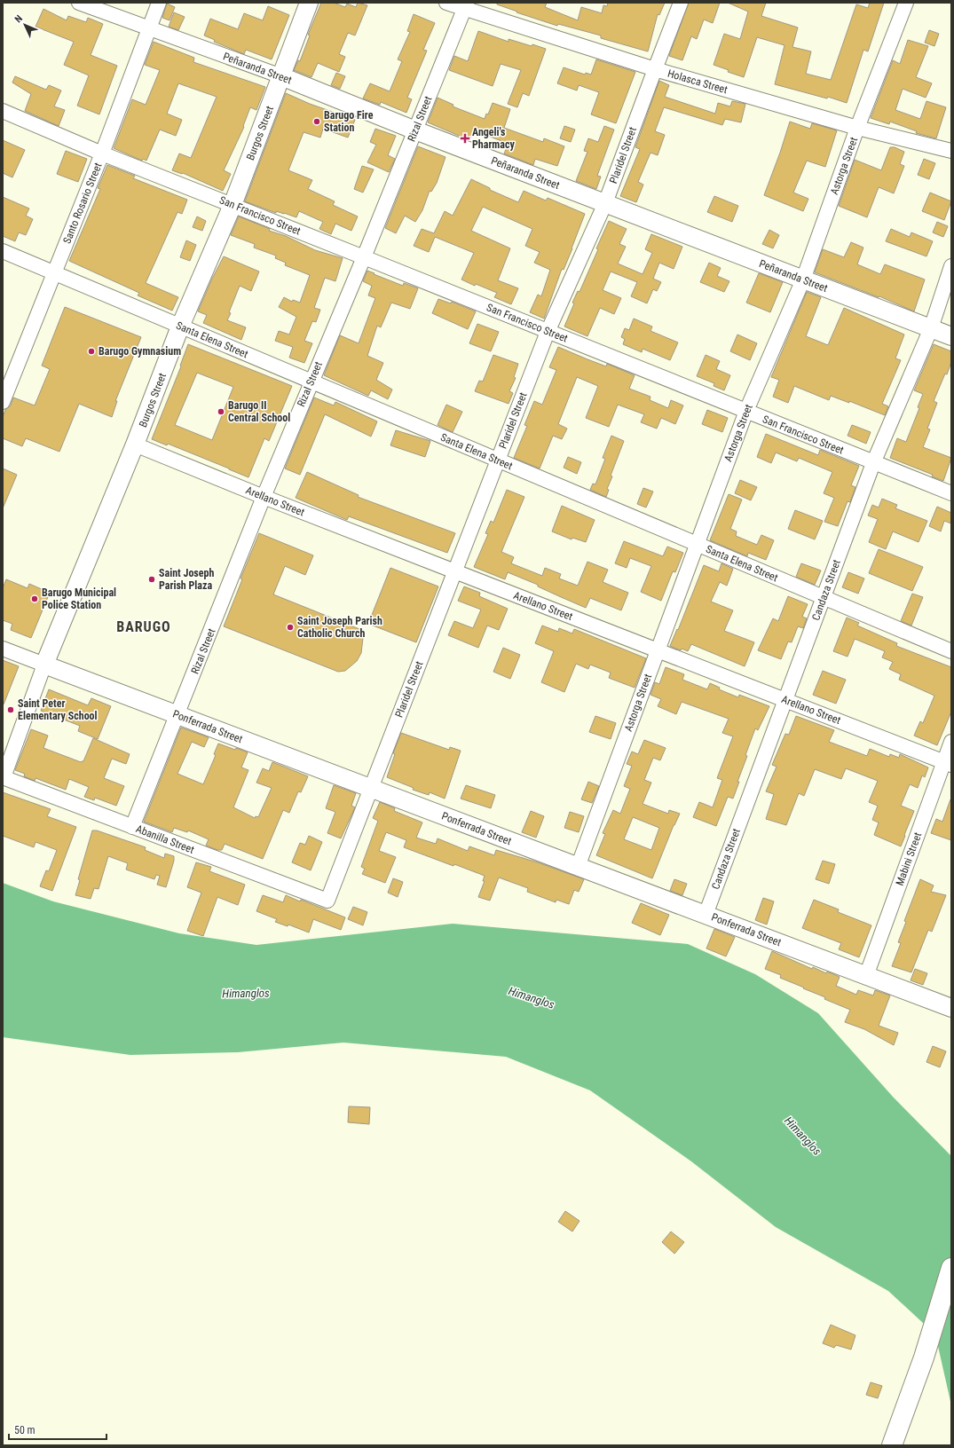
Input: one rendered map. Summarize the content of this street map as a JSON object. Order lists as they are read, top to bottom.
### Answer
{
  "streets": {
    "street": [
      "Peñaranda Street",
      "Holasca Street",
      "Rizal Street",
      "Burgos Street",
      "Plaridel Street",
      "Astorga Street",
      "Santo Rosario Street",
      "San Francisco Street",
      "Santa Elena Street",
      "Arellano Street",
      "Candaza Street",
      "Ponferrada Street",
      "Abanilla Street",
      "Mabini Street"
    ]
  },
  "crossings": [
    ["Peñaranda Street", "Rizal Street"],
    ["Peñaranda Street", "Burgos Street"],
    ["Peñaranda Street", "Plaridel Street"],
    ["Peñaranda Street", "Astorga Street"],
    ["Peñaranda Street", "Santo Rosario Street"],
    ["Peñaranda Street", "Candaza Street"],
    ["Holasca Street", "Rizal Street"],
    ["Holasca Street", "Plaridel Street"],
    ["Holasca Street", "Astorga Street"],
    ["Rizal Street", "San Francisco Street"],
    ["Rizal Street", "Santa Elena Street"],
    ["Rizal Street", "Arellano Street"],
    ["Rizal Street", "Ponferrada Street"],
    ["Rizal Street", "Abanilla Street"],
    ["Burgos Street", "San Francisco Street"],
    ["Burgos Street", "Santa Elena Street"],
    ["Burgos Street", "Arellano Street"],
    ["Burgos Street", "Ponferrada Street"],
    ["Burgos Street", "Abanilla Street"],
    ["Plaridel Street", "San Francisco Street"],
    ["Plaridel Street", "Santa Elena Street"],
    ["Plaridel Street", "Arellano Street"],
    ["Plaridel Street", "Ponferrada Street"],
    ["Plaridel Street", "Abanilla Street"],
    ["Astorga Street", "San Francisco Street"],
    ["Astorga Street", "Santa Elena Street"],
    ["Astorga Street", "Arellano Street"],
    ["Astorga Street", "Ponferrada Street"],
    ["Santo Rosario Street", "San Francisco Street"],
    ["Santo Rosario Street", "Santa Elena Street"],
    ["San Francisco Street", "Candaza Street"],
    ["Santa Elena Street", "Candaza Street"],
    ["Arellano Street", "Candaza Street"],
    ["Arellano Street", "Mabini Street"],
    ["Candaza Street", "Ponferrada Street"],
    ["Ponferrada Street", "Mabini Street"]
  ],
  "districts": ["BARUGO"],
  "water": ["Himanglos"],
  "places": {
    "other": [
      "Barugo Fire Station",
      "Barugo Gymnasium",
      "Barugo II Central School",
      "Saint Joseph Parish Plaza",
      "Barugo Municipal Police Station",
      "Saint Joseph Parish Catholic Church",
      "Saint Peter Elementary School"
    ],
    "health": ["Angeli's Pharmacy"]
  },
  "scale_bar": "50 m",
  "north": "top left"
}
